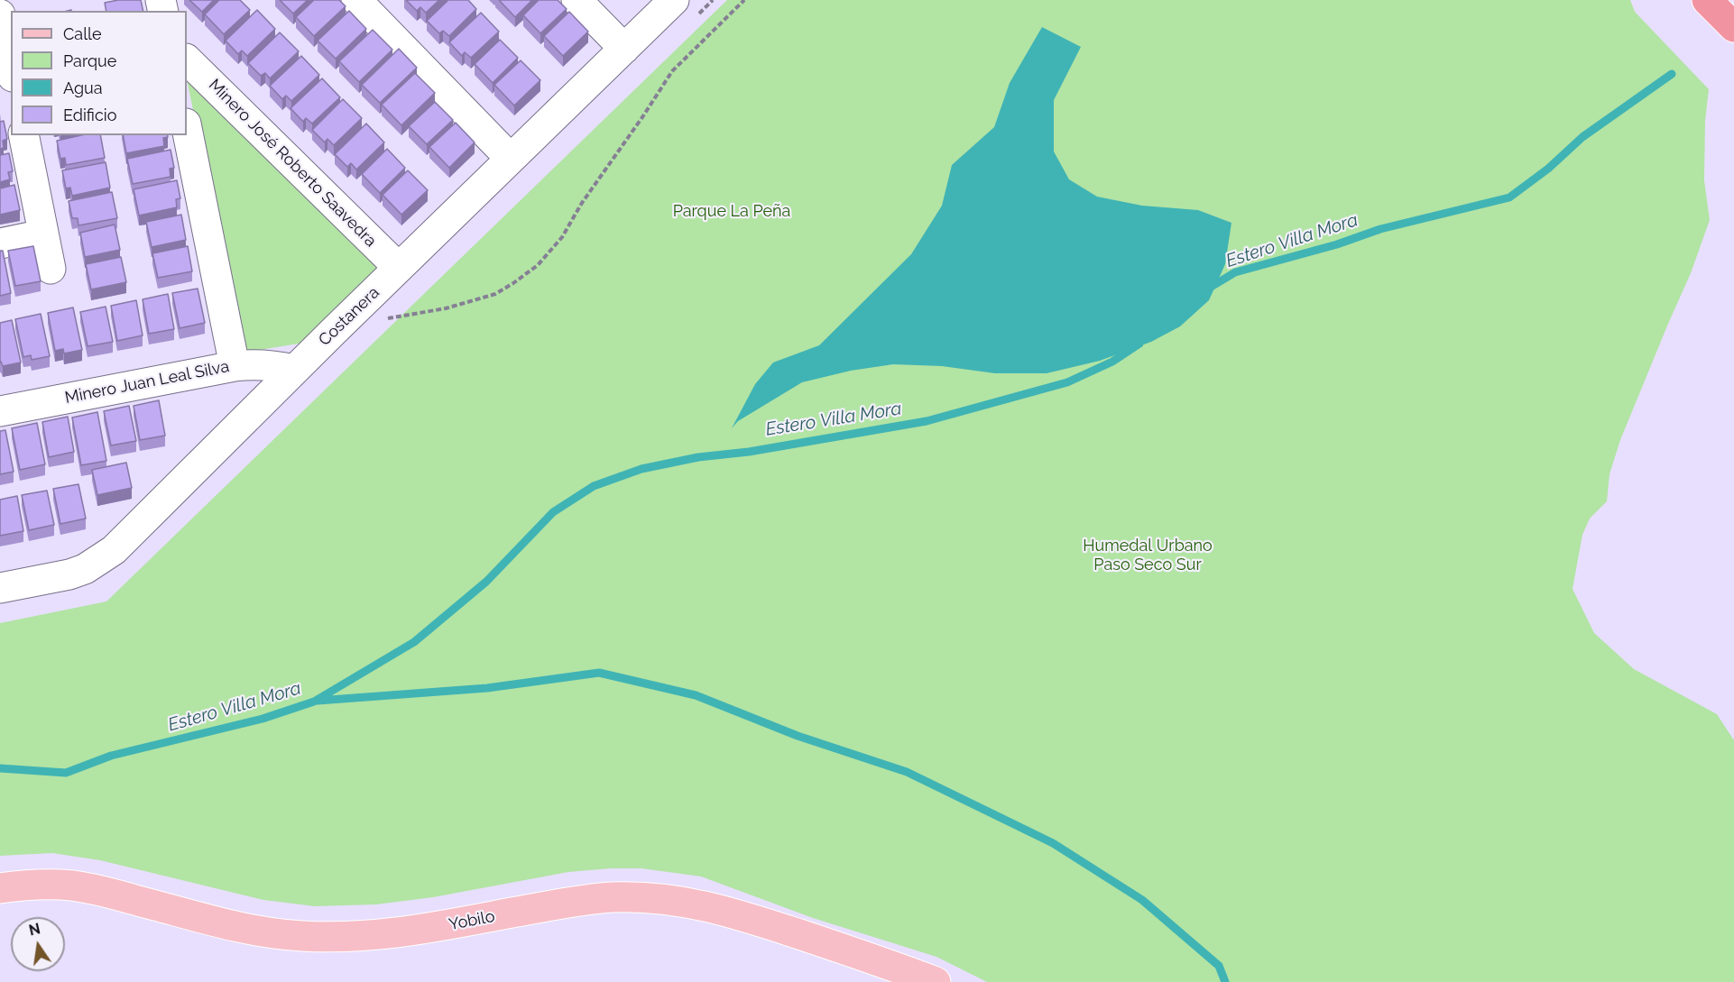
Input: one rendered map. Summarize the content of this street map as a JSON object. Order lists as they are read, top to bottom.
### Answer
{
  "streets": {
    "main road": ["Yobilo"],
    "street": ["Minero José Roberto Saavedra", "Costanera", "Minero Juan Leal Silva"]
  },
  "crossings": [
    ["Minero José Roberto Saavedra", "Costanera"],
    ["Costanera", "Minero Juan Leal Silva"]
  ],
  "water": ["Estero Villa Mora"],
  "parks": ["Parque La Peña", "Humedal Urbano Paso Seco Sur"],
  "legend": [
    "Calle",
    "Parque",
    "Agua",
    "Edificio"
  ],
  "north": "top"
}
